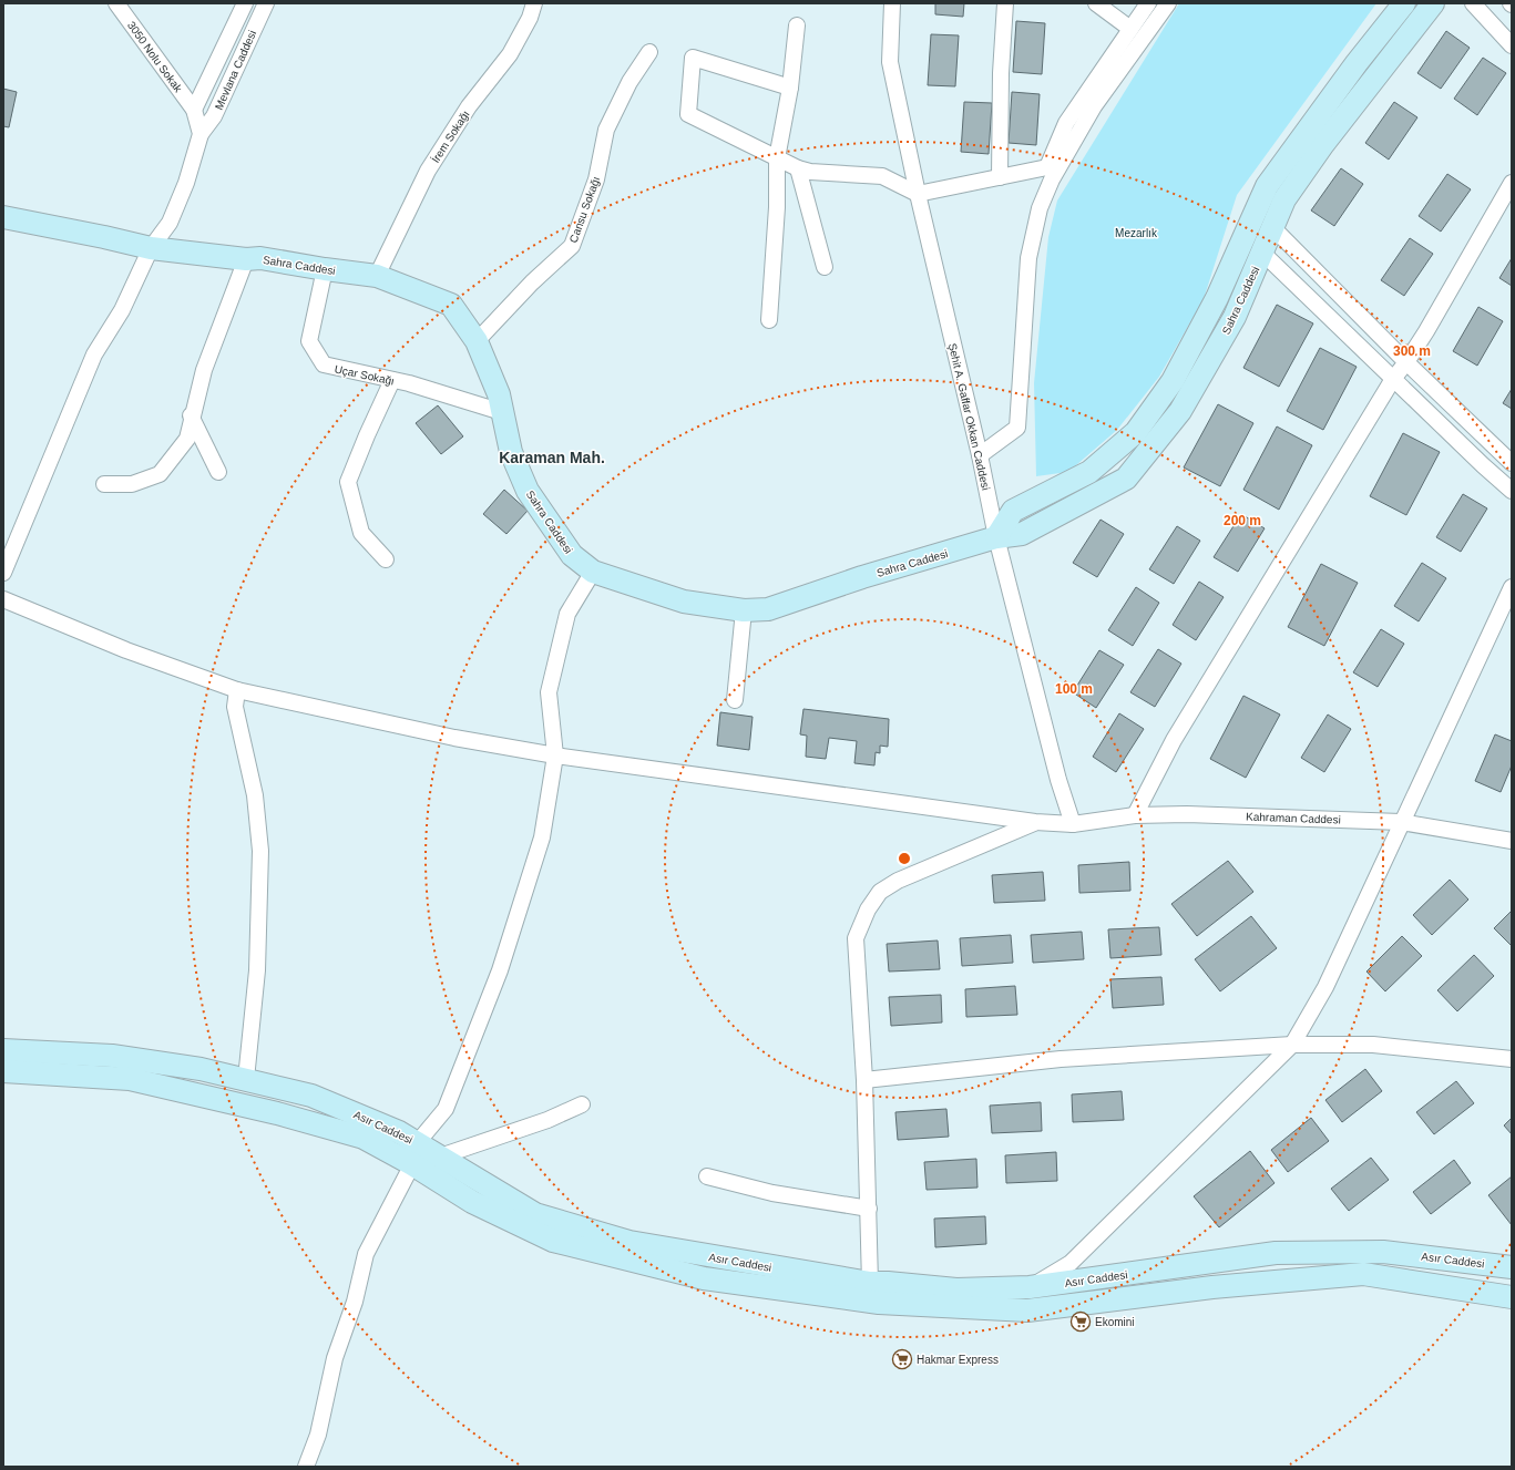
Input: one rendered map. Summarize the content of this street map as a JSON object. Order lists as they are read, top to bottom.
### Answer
{
  "streets": {
    "street": [
      "3050 Nolu Sokak",
      "Mevlana Caddesi",
      "İrem Sokağı",
      "Cansu Sokağı",
      "Sahra Caddesi",
      "Uçar Sokağı",
      "Şehit A. Gaffar Okkan Caddesi",
      "Kahraman Caddesi",
      "Asır Caddesi"
    ]
  },
  "crossings": [
    ["3050 Nolu Sokak", "Mevlana Caddesi"],
    ["İrem Sokağı", "Sahra Caddesi"],
    ["Cansu Sokağı", "Sahra Caddesi"],
    ["Sahra Caddesi", "Uçar Sokağı"],
    ["Sahra Caddesi", "Şehit A. Gaffar Okkan Caddesi"],
    ["Şehit A. Gaffar Okkan Caddesi", "Kahraman Caddesi"]
  ],
  "districts": ["Karaman Mah."],
  "parks": ["Mezarlık"],
  "places": {
    "supermarket": ["Ekomini", "Hakmar Express"]
  },
  "rings": ["300 m", "200 m", "100 m"]
}
